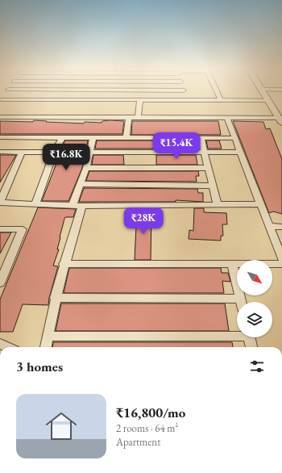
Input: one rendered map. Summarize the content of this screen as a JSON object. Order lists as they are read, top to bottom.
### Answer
{
  "north": "bottom right",
  "page": {
    "price": ["₹15.4K", "₹16.8K", "₹28K"],
    "heading": "3 homes",
    "list": [
      {
        "name": "₹16,800/mo",
        "note": "2 rooms · 64 m² · Apartment"
      }
    ]
  }
}
